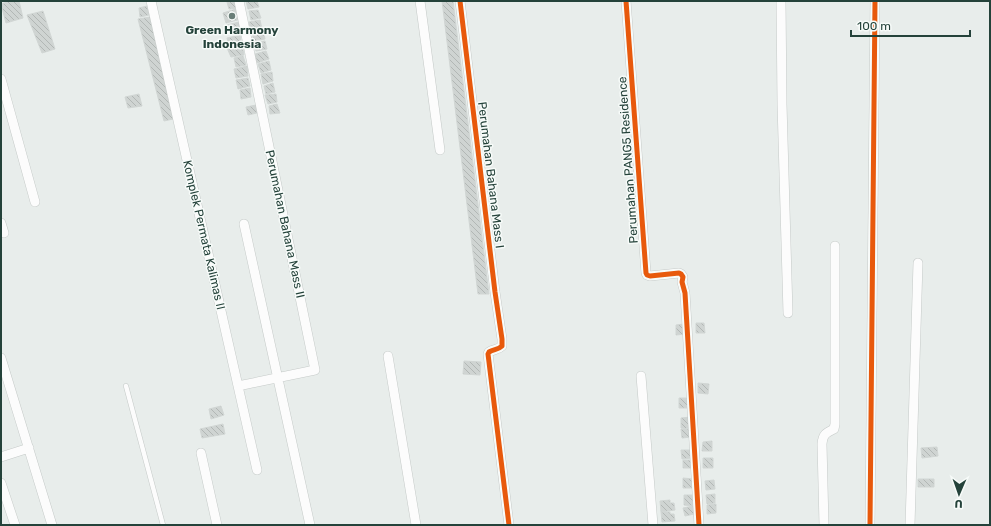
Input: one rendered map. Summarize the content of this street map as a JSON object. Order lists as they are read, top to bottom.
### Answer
{
  "streets": {
    "street": [
      "Perumahan PANG5 Residence",
      "Perumahan Bahana Mass I",
      "Perumahan Bahana Mass II",
      "Komplek Permata Kalimas II"
    ]
  },
  "crossings": [
    ["Perumahan Bahana Mass II", "Komplek Permata Kalimas II"]
  ],
  "places": ["Green Harmony Indonesia"],
  "scale_bar": "100 m",
  "north": "bottom"
}
